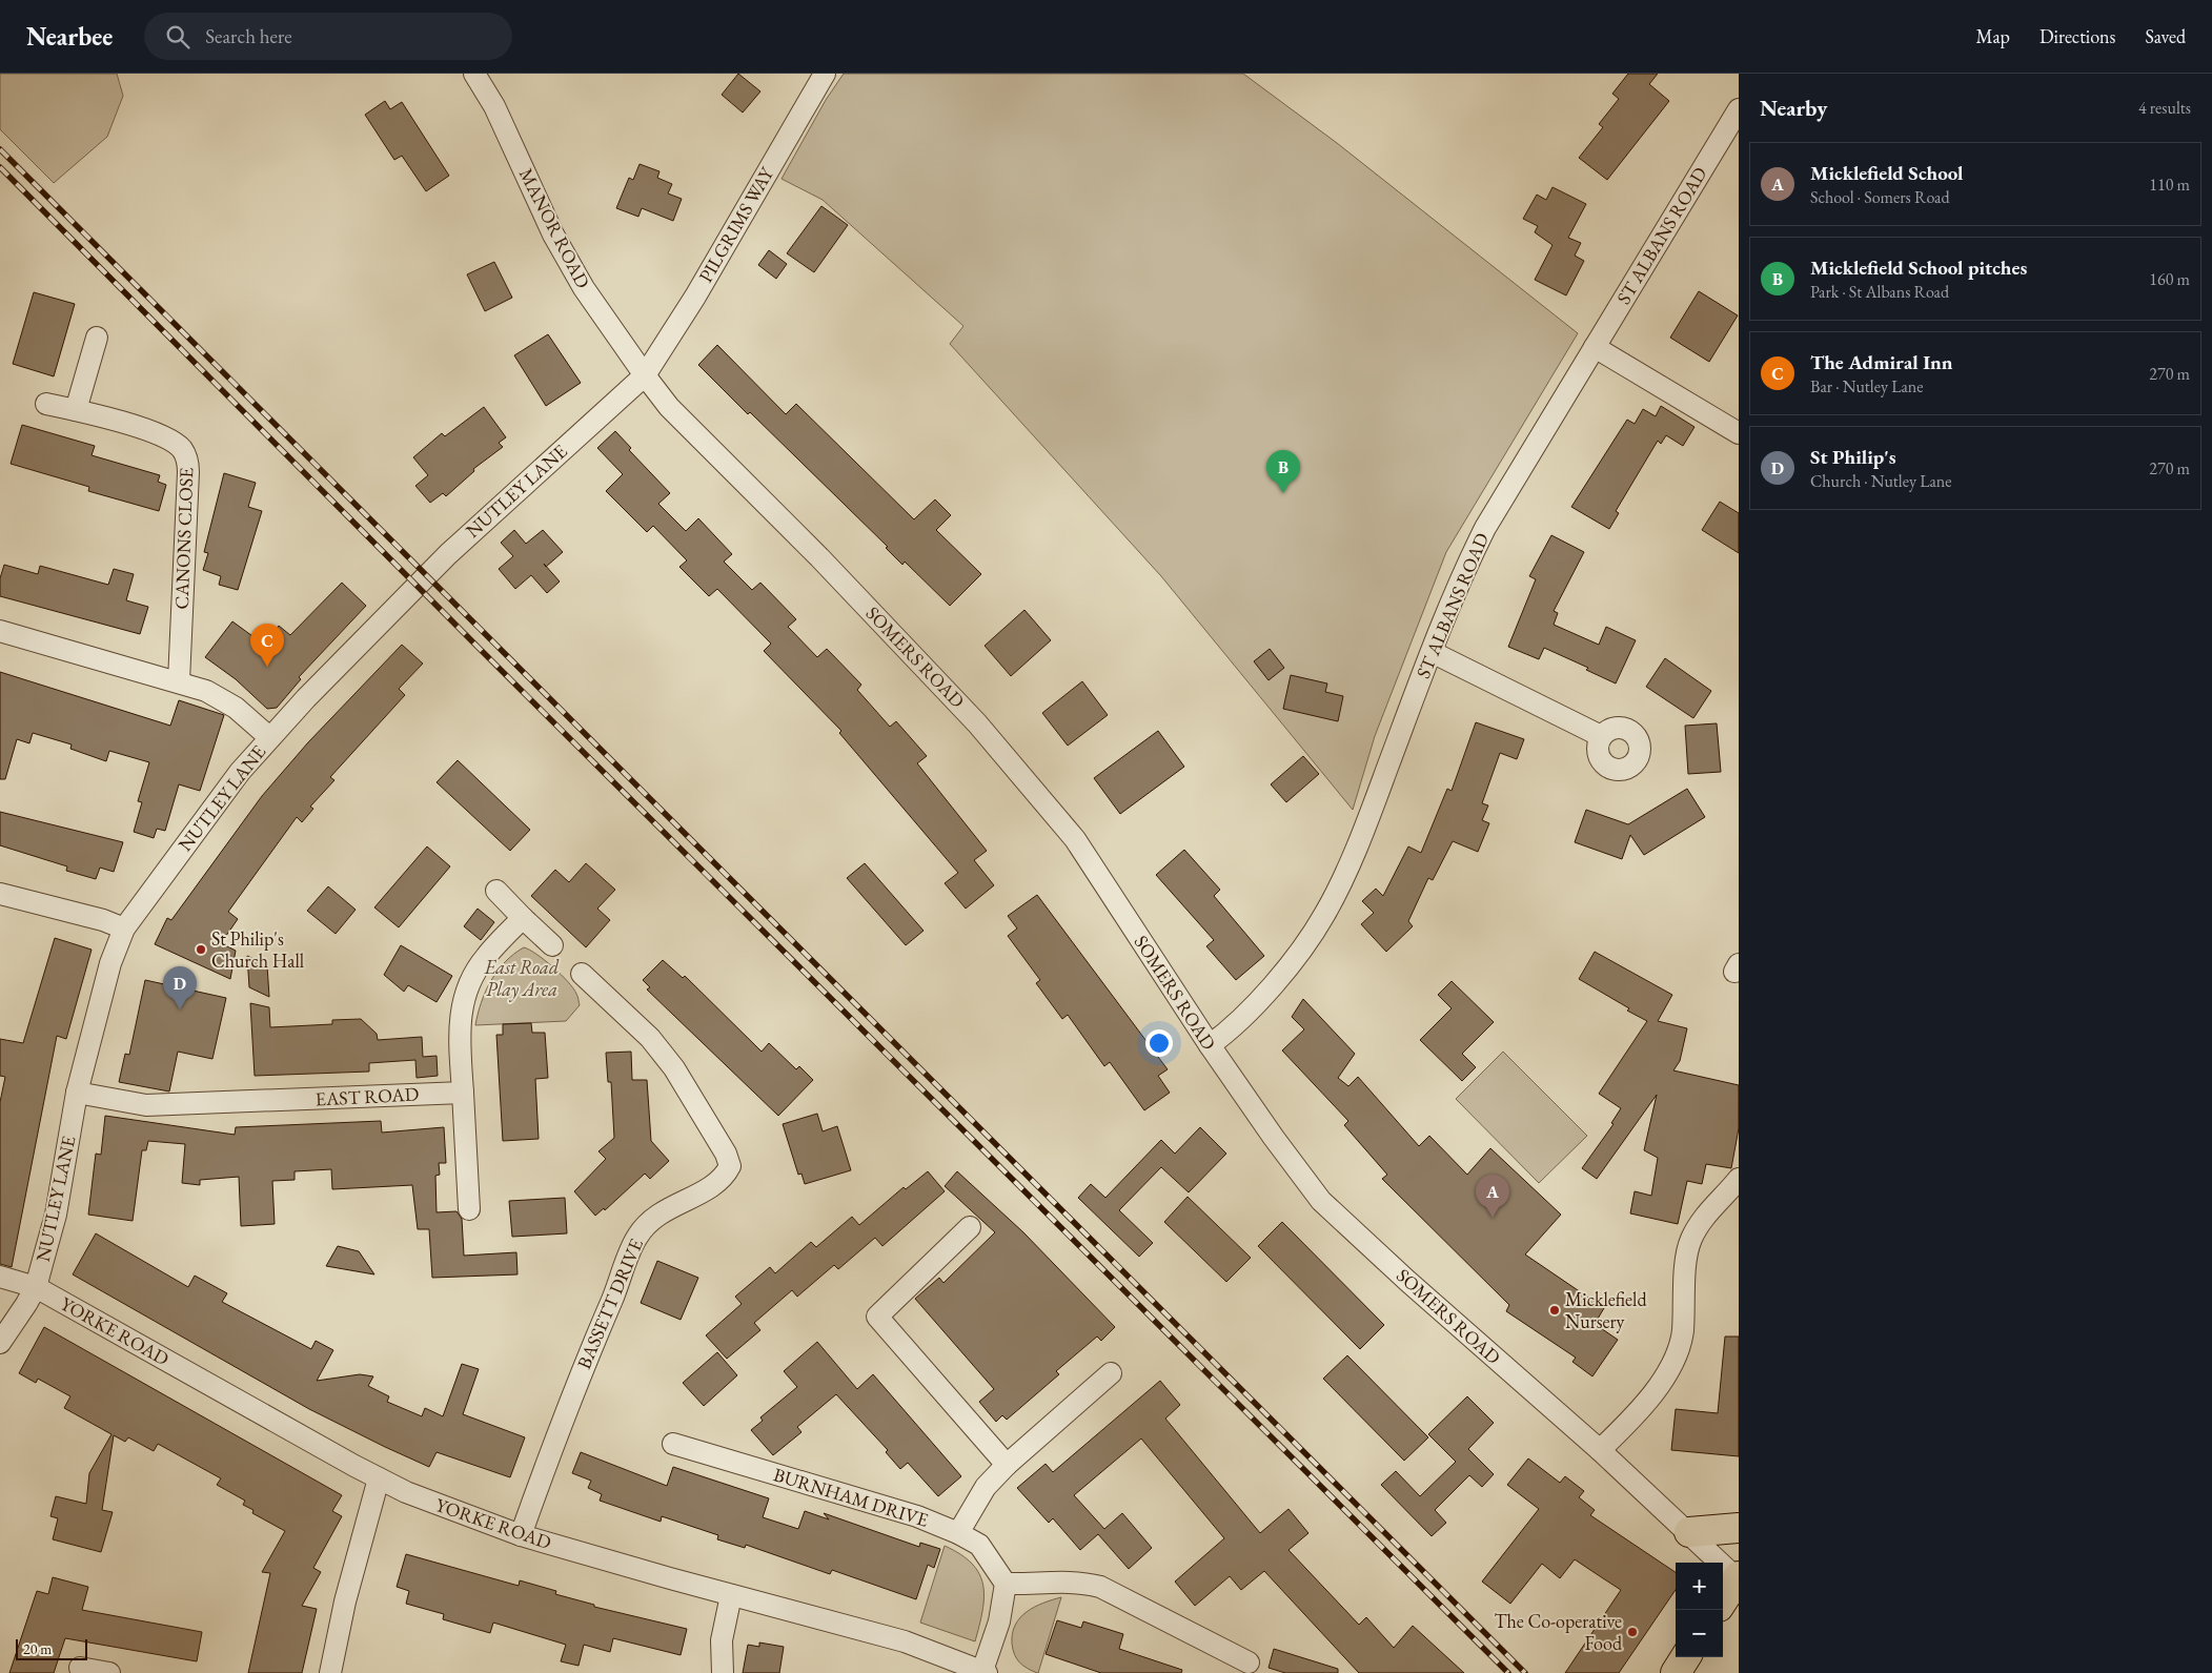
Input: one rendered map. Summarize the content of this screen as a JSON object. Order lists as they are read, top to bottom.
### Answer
{
  "streets": {
    "street": [
      "PILGRIMS WAY",
      "MANOR ROAD",
      "ST ALBANS ROAD",
      "NUTLEY LANE",
      "CANONS CLOSE",
      "SOMERS ROAD",
      "EAST ROAD",
      "BASSETT DRIVE",
      "YORKE ROAD",
      "BURNHAM DRIVE"
    ]
  },
  "crossings": [
    ["PILGRIMS WAY", "MANOR ROAD"],
    ["PILGRIMS WAY", "NUTLEY LANE"],
    ["PILGRIMS WAY", "SOMERS ROAD"],
    ["MANOR ROAD", "NUTLEY LANE"],
    ["MANOR ROAD", "SOMERS ROAD"],
    ["ST ALBANS ROAD", "SOMERS ROAD"],
    ["NUTLEY LANE", "SOMERS ROAD"],
    ["NUTLEY LANE", "EAST ROAD"],
    ["NUTLEY LANE", "YORKE ROAD"],
    ["BASSETT DRIVE", "YORKE ROAD"]
  ],
  "parks": ["East Road Play Area"],
  "places": ["St Philip's Church Hall", "Micklefield Nursery", "The Co-operative Food"],
  "scale_bar": "20 m",
  "page": {
    "header": "Nearbee",
    "search": "Search here",
    "nav": ["Map", "Directions", "Saved"],
    "heading": ["Nearby", "4 results"],
    "list": [
      {
        "mark": "A",
        "name": "Micklefield School",
        "note": "School · Somers Road",
        "value": "110 m"
      },
      {
        "mark": "B",
        "name": "Micklefield School pitches",
        "note": "Park · St Albans Road",
        "value": "160 m"
      },
      {
        "mark": "C",
        "name": "The Admiral Inn",
        "note": "Bar · Nutley Lane",
        "value": "270 m"
      },
      {
        "mark": "D",
        "name": "St Philip's",
        "note": "Church · Nutley Lane",
        "value": "270 m"
      }
    ],
    "pins": [
      "B",
      "C",
      "D",
      "A"
    ],
    "map_buttons": ["+", "−"],
    "scale": "20 m"
  }
}
